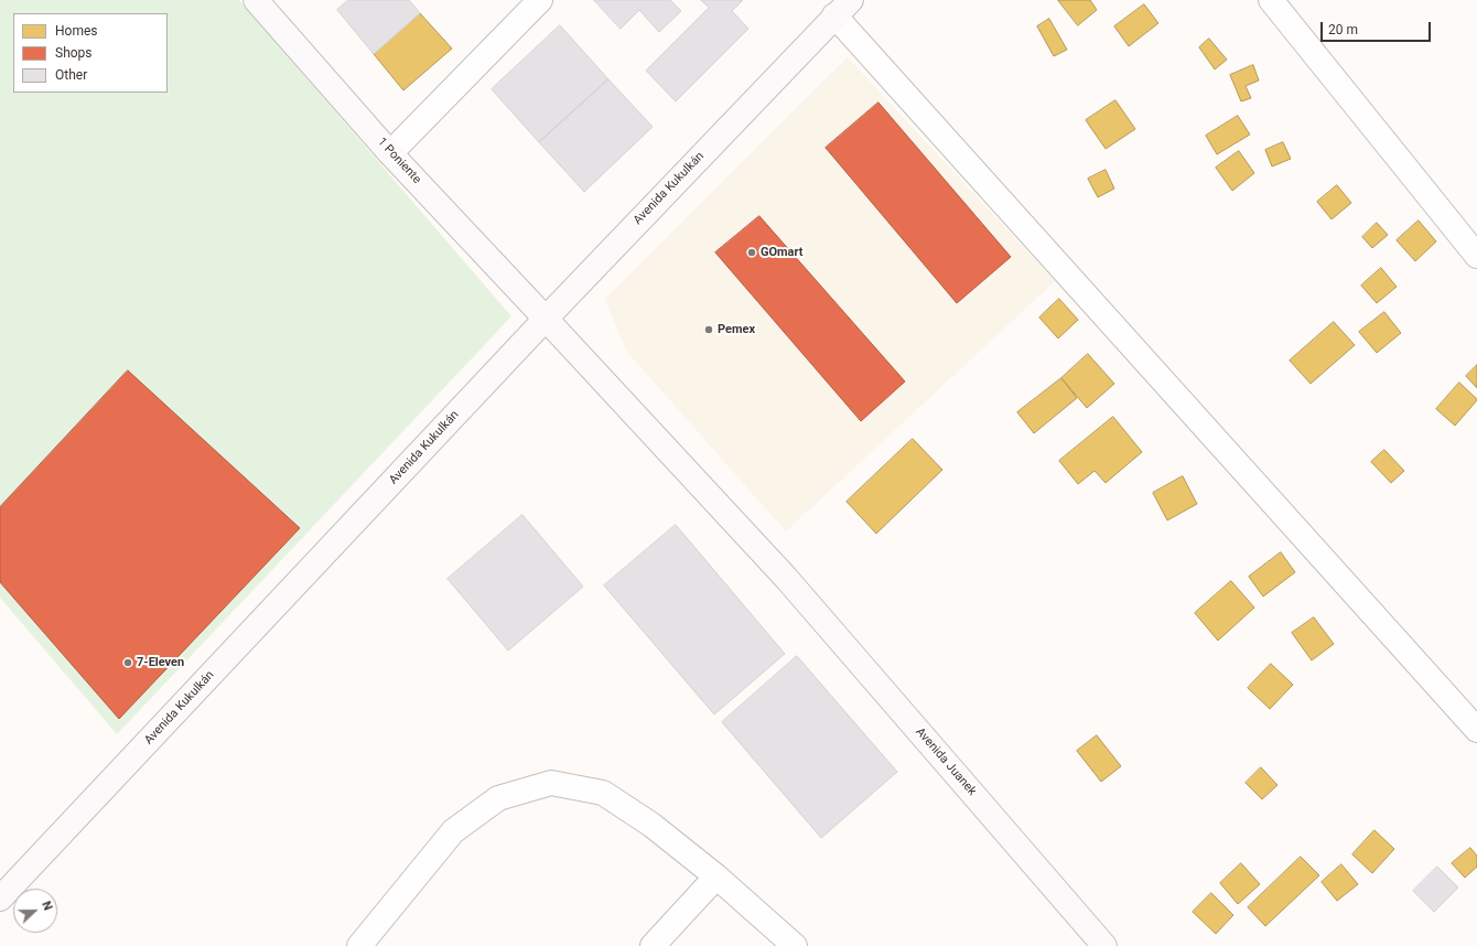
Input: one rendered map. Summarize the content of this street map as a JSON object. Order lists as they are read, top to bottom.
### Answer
{
  "streets": {
    "street": ["1 Poniente", "Avenida Kukulkán", "Avenida Juanek"]
  },
  "crossings": [
    ["1 Poniente", "Avenida Kukulkán"],
    ["1 Poniente", "Avenida Juanek"]
  ],
  "places": ["GOmart", "Pemex", "7-Eleven"],
  "legend": ["Homes", "Shops", "Other"],
  "scale_bar": "20 m",
  "north": "right"
}
